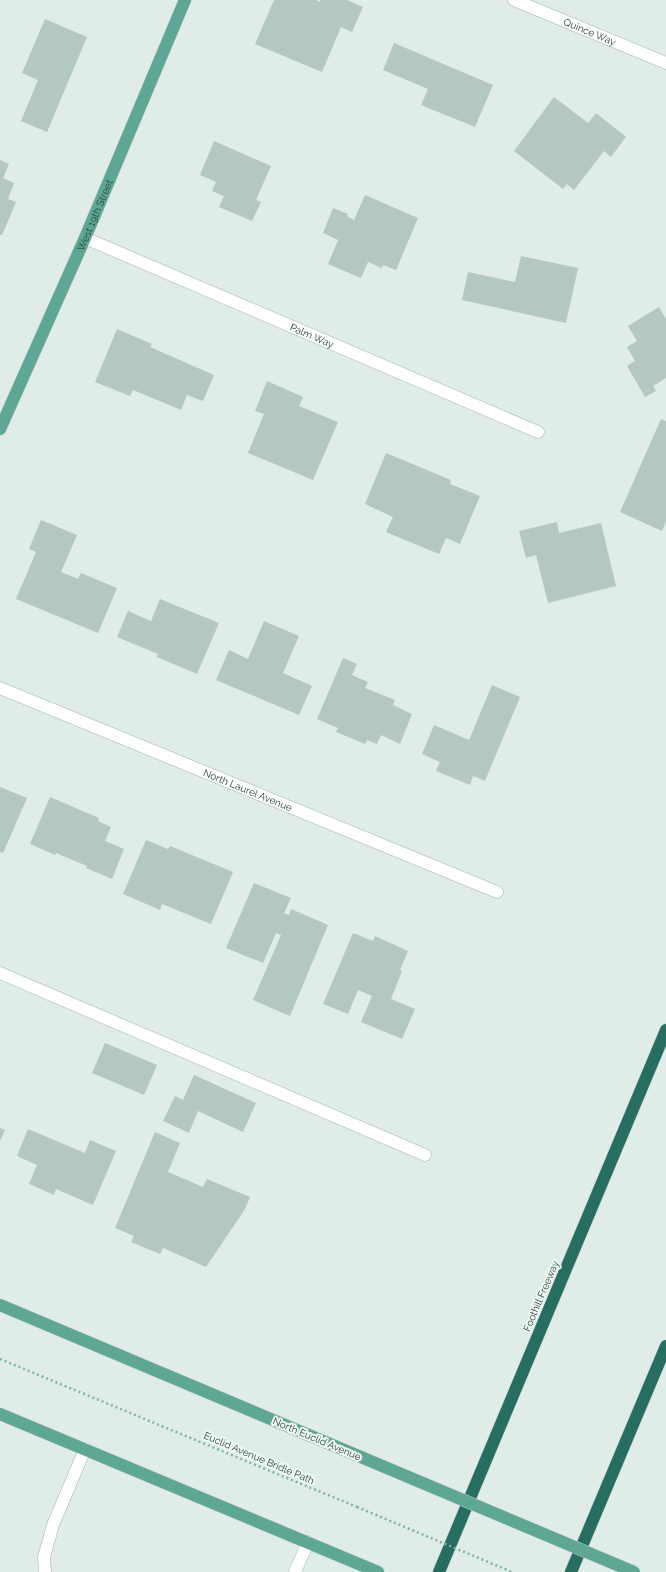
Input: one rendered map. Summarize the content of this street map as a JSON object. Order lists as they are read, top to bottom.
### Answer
{
  "streets": {
    "highway": ["Foothill Freeway"],
    "main road": ["West 19th Street", "North Euclid Avenue"],
    "street": ["Quince Way", "Palm Way", "North Laurel Avenue"],
    "path": ["Euclid Avenue Bridle Path"]
  },
  "crossings": [
    ["West 19th Street", "Palm Way"]
  ]
}
